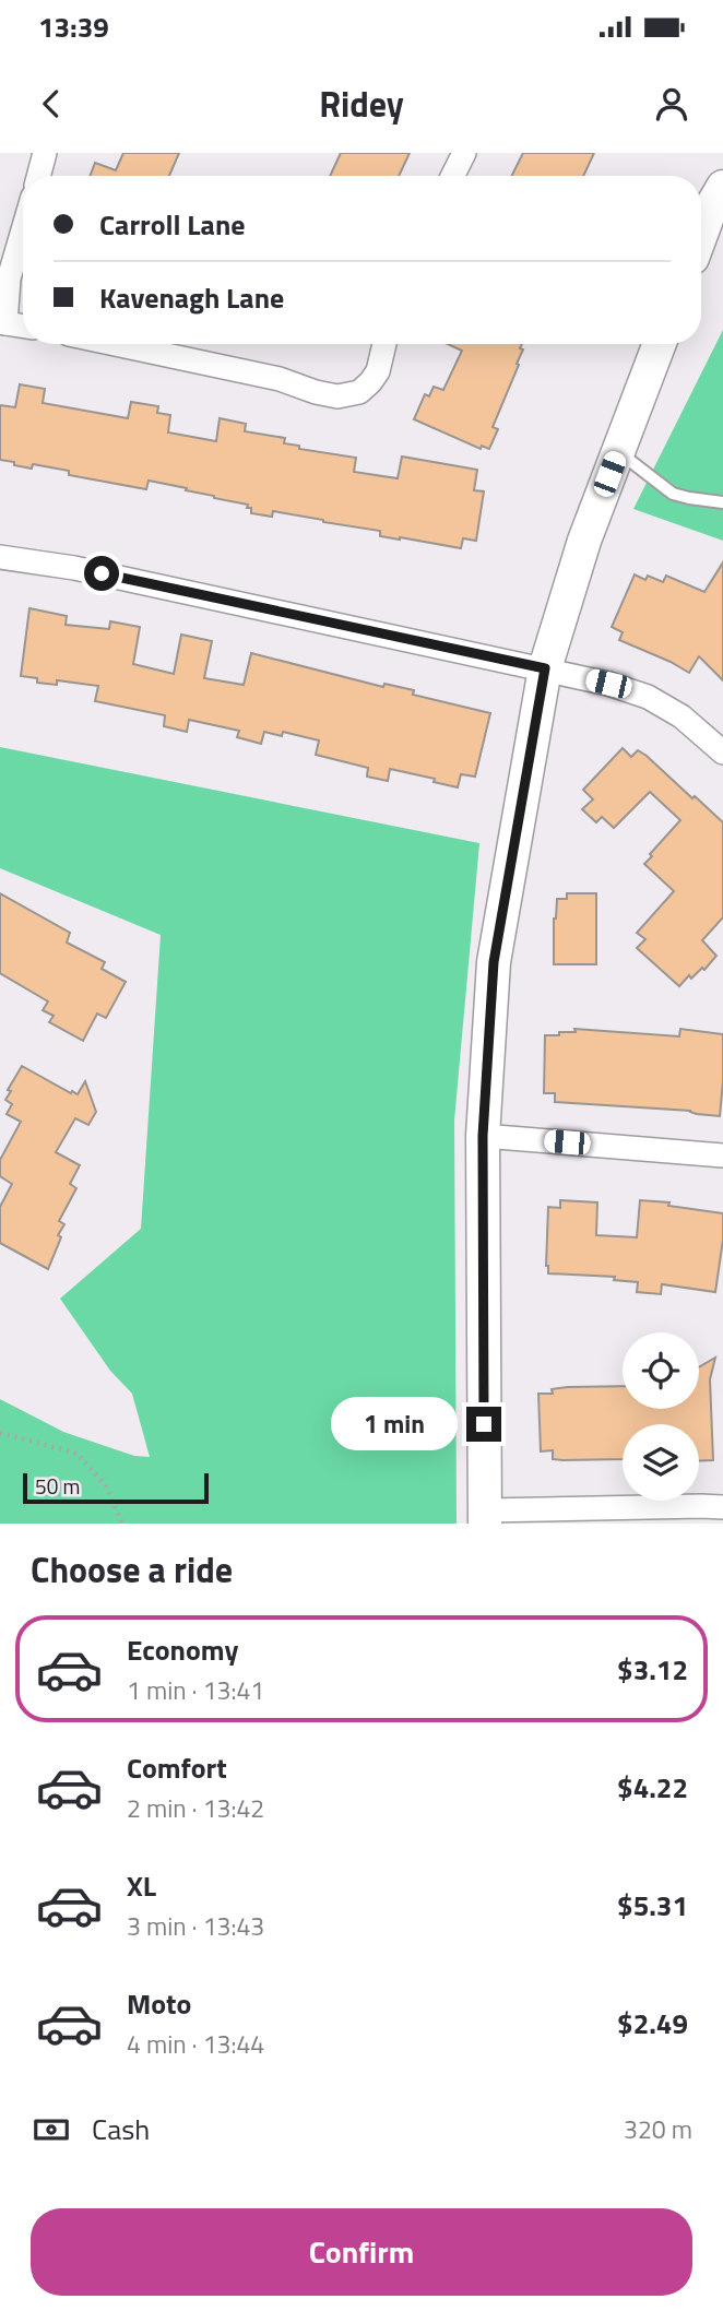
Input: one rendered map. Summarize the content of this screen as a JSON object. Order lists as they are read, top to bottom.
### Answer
{
  "scale_bar": "50 m",
  "page": {
    "status": "13:39",
    "header": "Ridey",
    "banner": ["Carroll Lane", "Kavenagh Lane"],
    "bubble": "1 min",
    "scale": "50 m",
    "heading": "Choose a ride",
    "list": [
      {
        "name": "Economy",
        "note": "1 min · 13:41",
        "value": "$3.12"
      },
      {
        "name": "Comfort",
        "note": "2 min · 13:42",
        "value": "$4.22"
      },
      {
        "name": "XL",
        "note": "3 min · 13:43",
        "value": "$5.31"
      },
      {
        "name": "Moto",
        "note": "4 min · 13:44",
        "value": "$2.49"
      }
    ],
    "pay": ["Cash", "320 m"],
    "buttons": "Confirm"
  }
}
